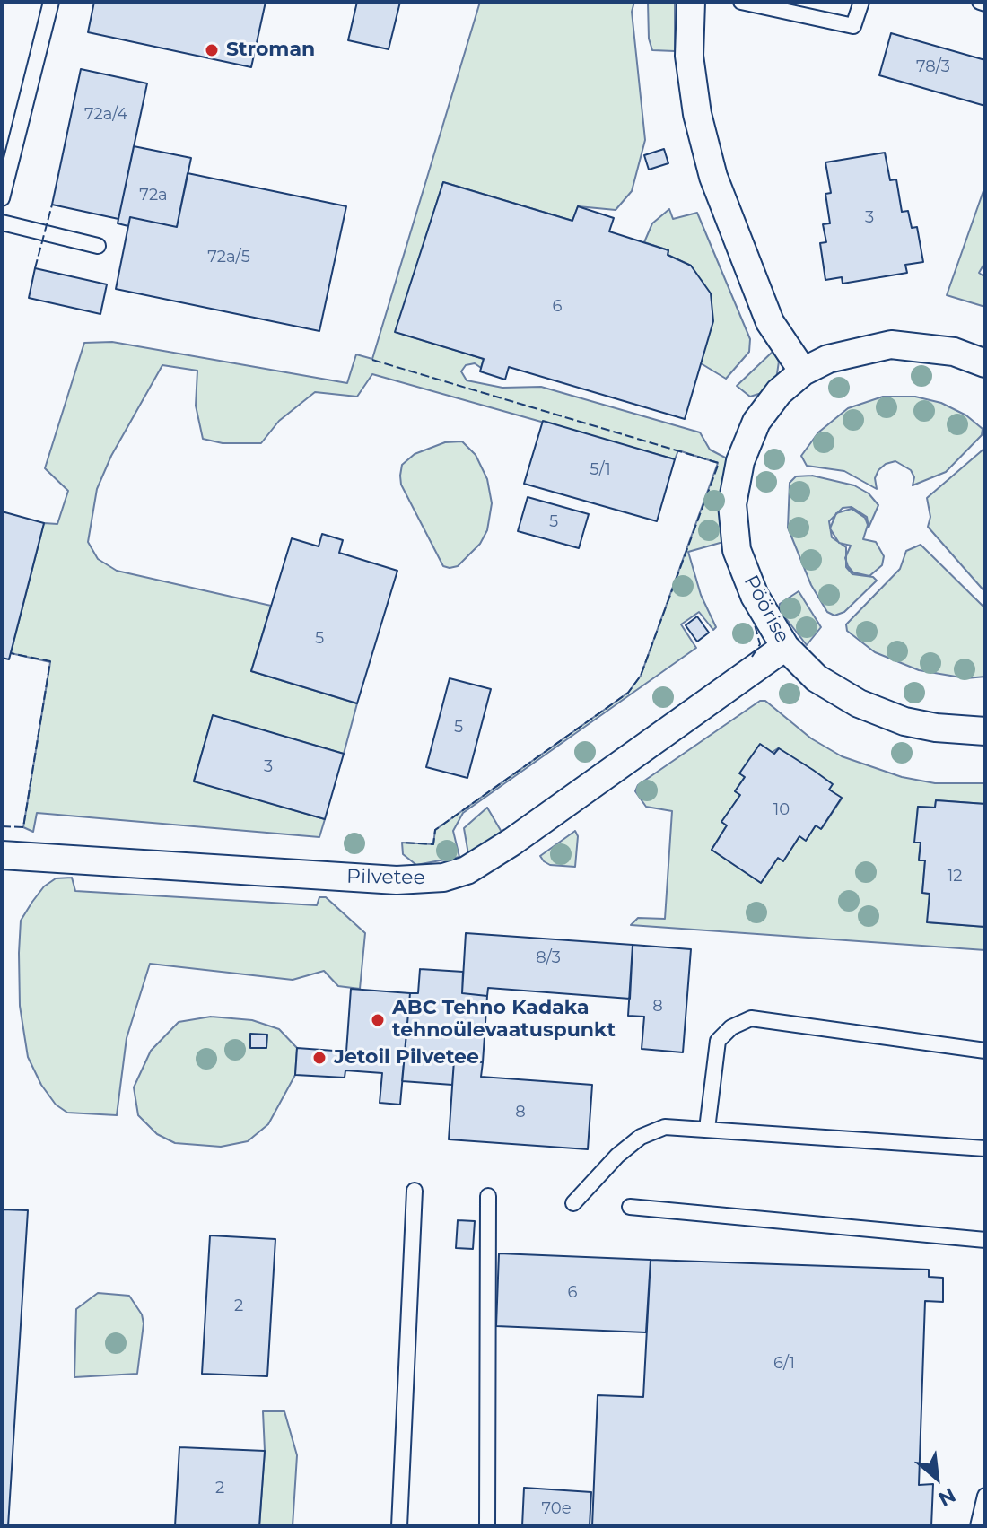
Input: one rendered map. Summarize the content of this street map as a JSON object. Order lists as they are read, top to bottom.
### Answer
{
  "streets": {
    "street": ["Pöörise", "Pilvetee"]
  },
  "crossings": [
    ["Pöörise", "Pilvetee"]
  ],
  "places": ["Stroman", "ABC Tehno Kadaka tehnoülevaatuspunkt", "Jetoil Pilvetee"],
  "house_numbers": [
    "78/3",
    "72a/4",
    "72a",
    "3",
    "72a/5",
    "6",
    "5/1",
    "5",
    "5",
    "5",
    "3",
    "10",
    "12",
    "8/3",
    "8",
    "8",
    "6",
    "2",
    "6/1",
    "2",
    "70e"
  ],
  "north": "bottom right"
}
